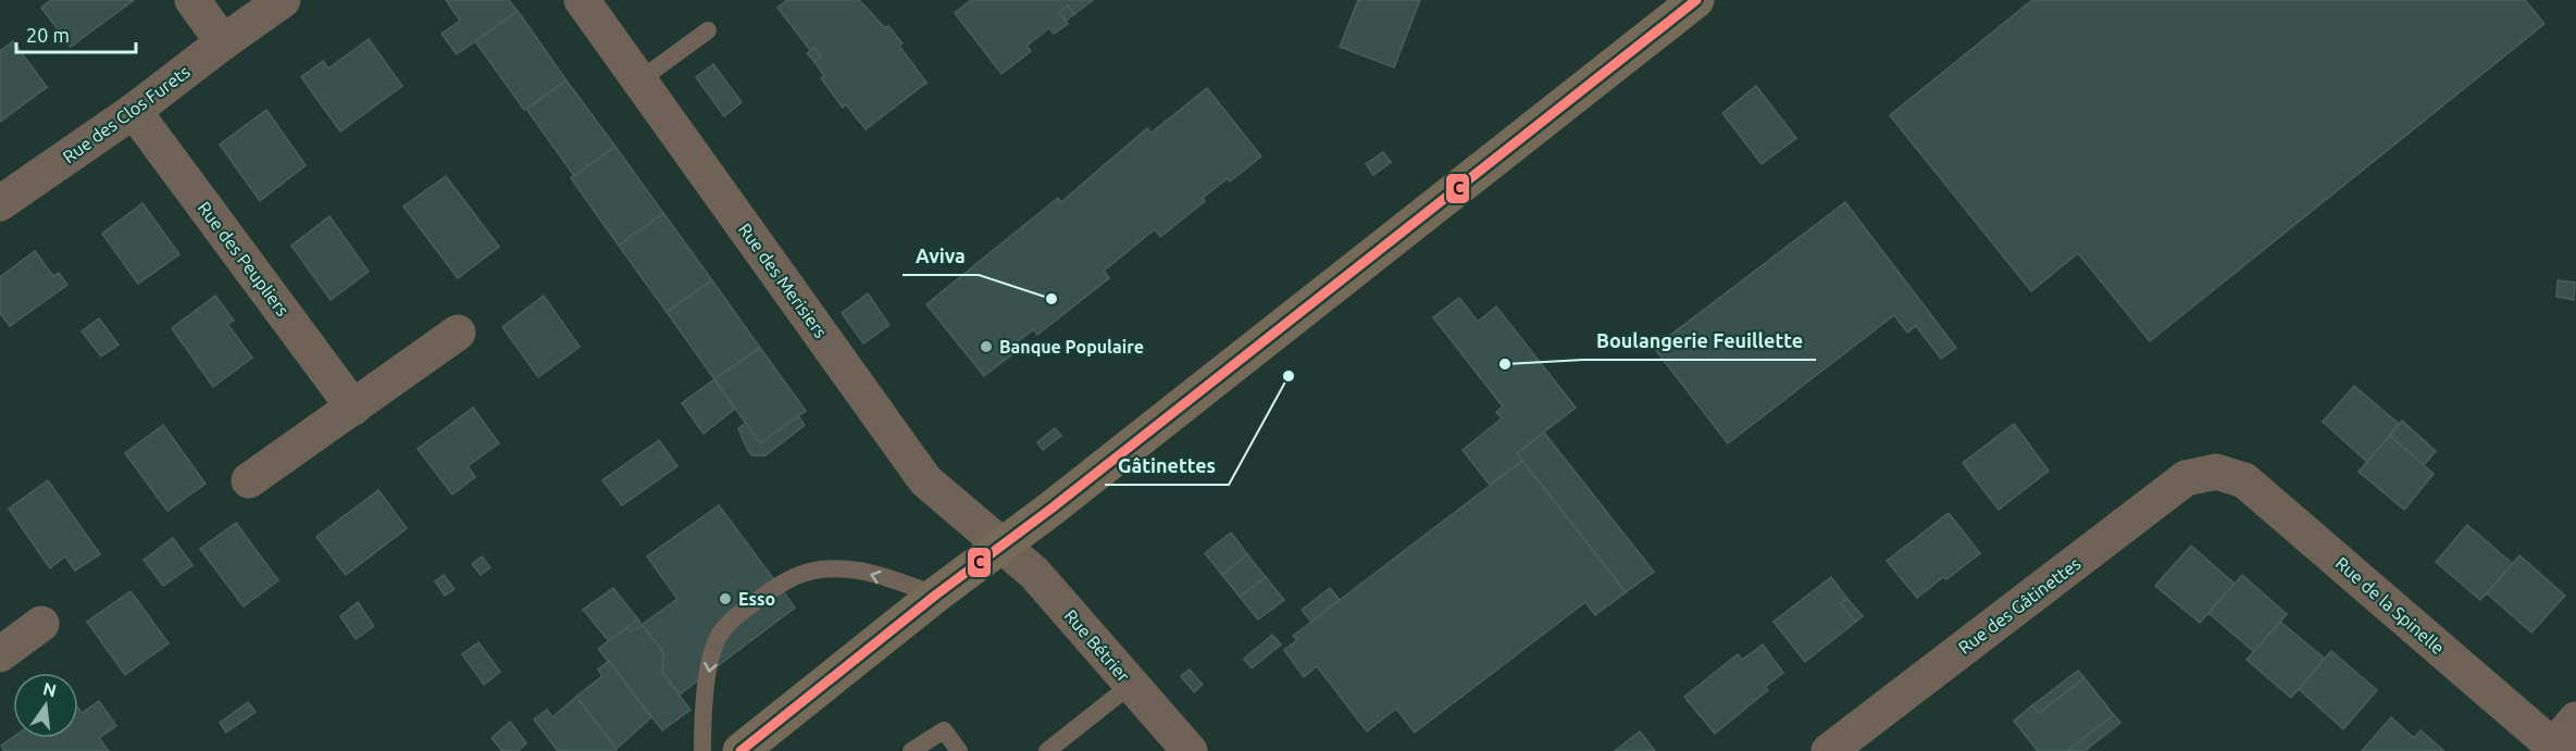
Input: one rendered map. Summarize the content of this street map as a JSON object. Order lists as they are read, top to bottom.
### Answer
{
  "streets": {
    "street": [
      "Rue des Clos Furets",
      "Rue des Peupliers",
      "Rue des Merisiers",
      "Rue des Gâtinettes",
      "Rue de la Spinelle",
      "Rue Bétrier"
    ]
  },
  "crossings": [
    ["Rue des Clos Furets", "Rue des Peupliers"],
    ["Rue des Merisiers", "Rue Bétrier"],
    ["Rue des Gâtinettes", "Rue de la Spinelle"]
  ],
  "places": [
    "Aviva",
    "Banque Populaire",
    "Boulangerie Feuillette",
    "Gâtinettes",
    "Esso"
  ],
  "lines": ["transit line C"],
  "scale_bar": "20 m",
  "north": "top"
}
